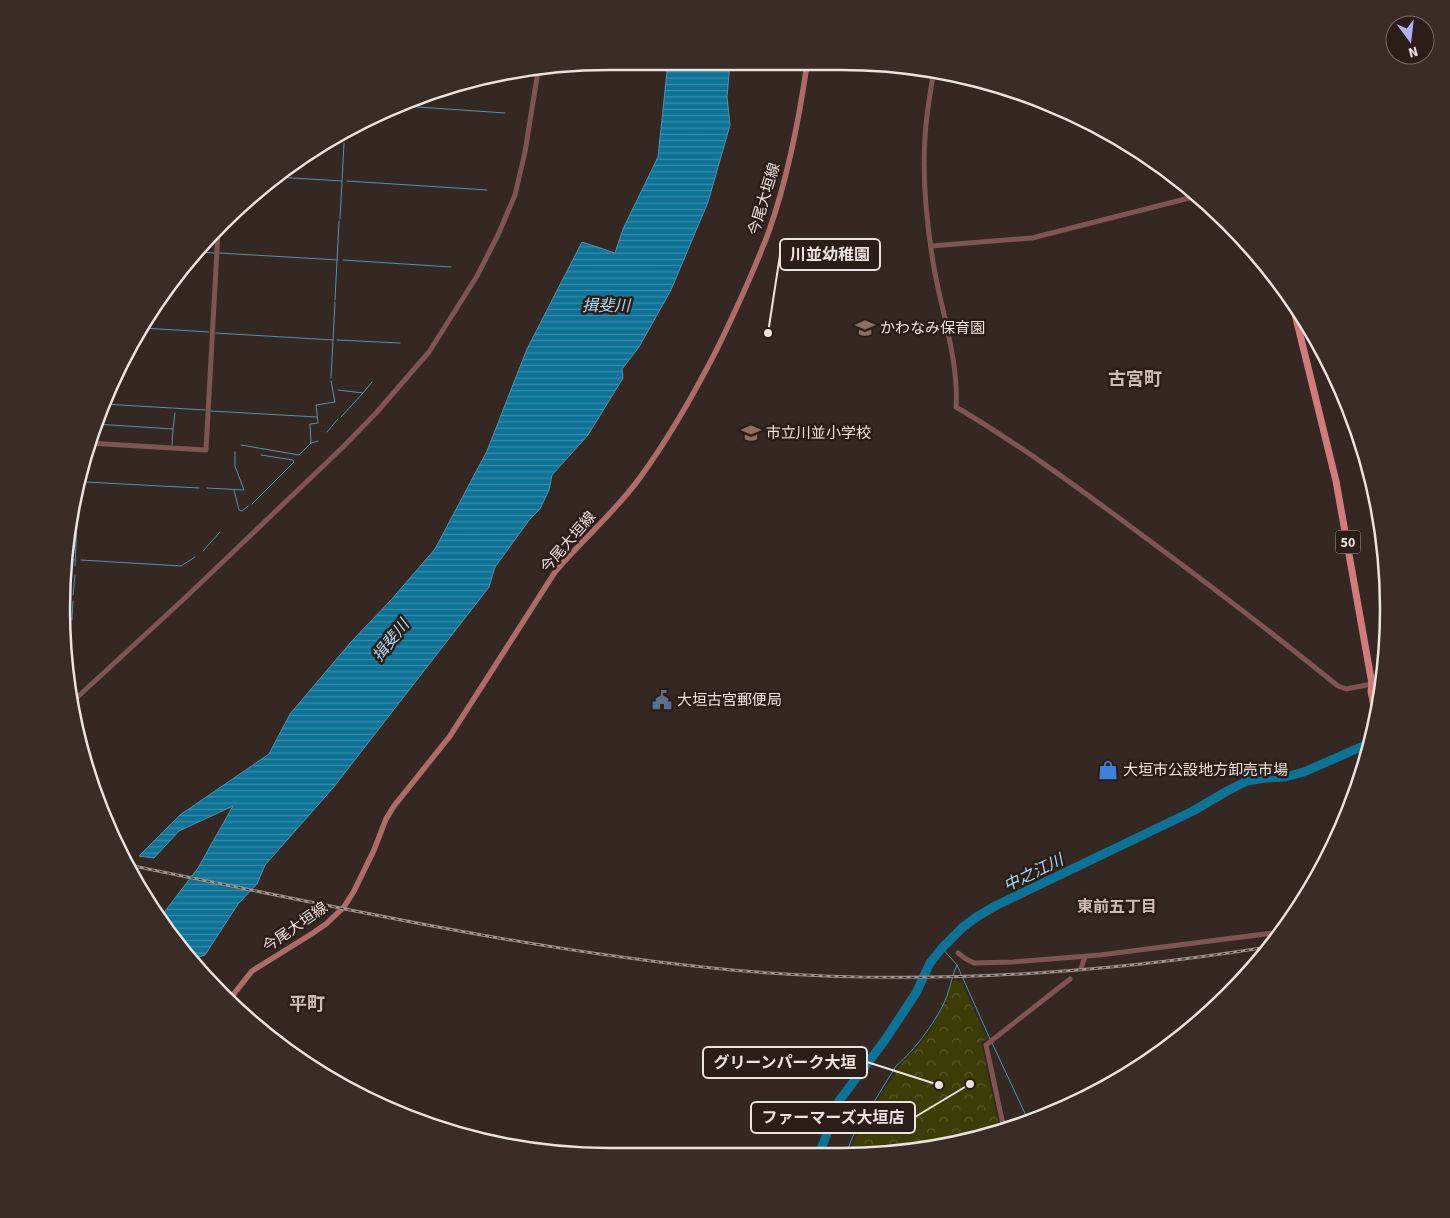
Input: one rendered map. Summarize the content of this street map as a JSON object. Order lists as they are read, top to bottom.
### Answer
{
  "streets": {
    "main road": ["今尾大垣線", "50"]
  },
  "districts": ["古宮町", "東前五丁目", "平町"],
  "water": ["揖斐川", "中之江川"],
  "places": {
    "school or university": ["かわなみ保育園", "市立川並小学校"],
    "other": ["川並幼稚園", "ファーマーズ大垣店", "グリーンパーク大垣"],
    "public building": ["大垣古宮郵便局"],
    "shop": ["大垣市公設地方卸売市場"]
  },
  "north": "bottom"
}
